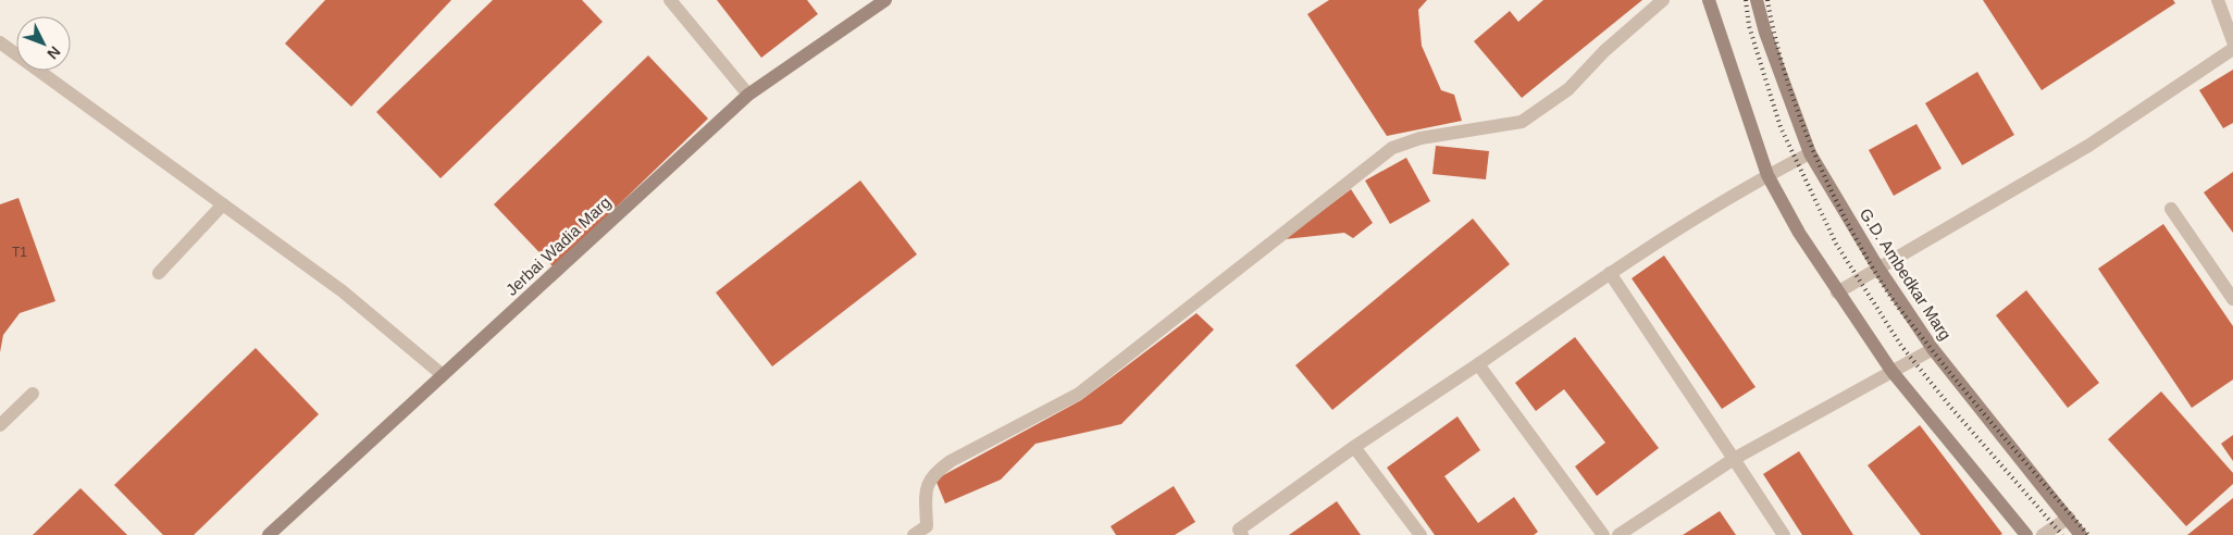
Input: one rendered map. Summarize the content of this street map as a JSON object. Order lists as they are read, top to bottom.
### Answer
{
  "streets": {
    "main road": ["Jerbai Wadia Marg", "G.D. Ambedkar Marg"]
  },
  "house_numbers": ["T1"],
  "north": "bottom right"
}
